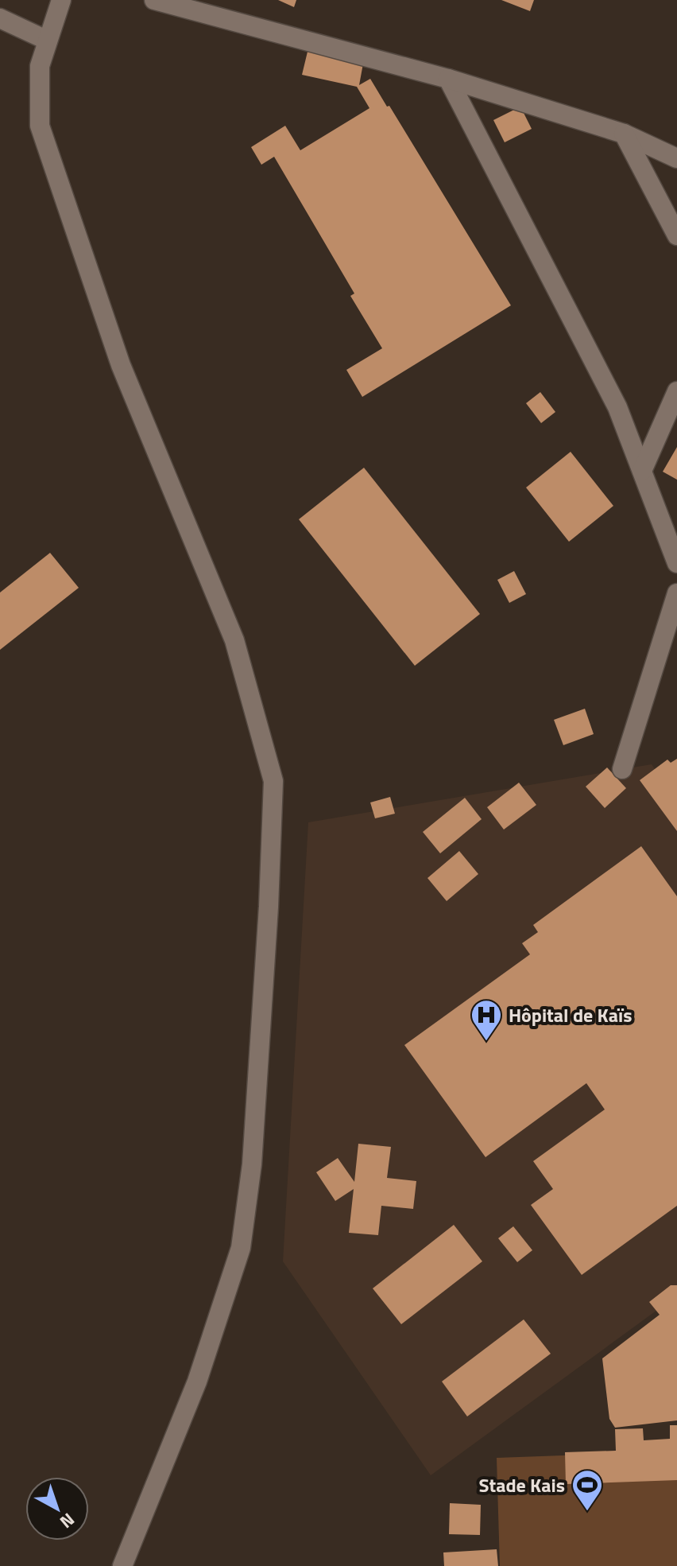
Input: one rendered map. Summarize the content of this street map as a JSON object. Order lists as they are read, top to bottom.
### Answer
{
  "places": {
    "hospital": ["Hôpital de Kaïs"],
    "sports": ["Stade Kais"]
  },
  "north": "bottom right"
}
